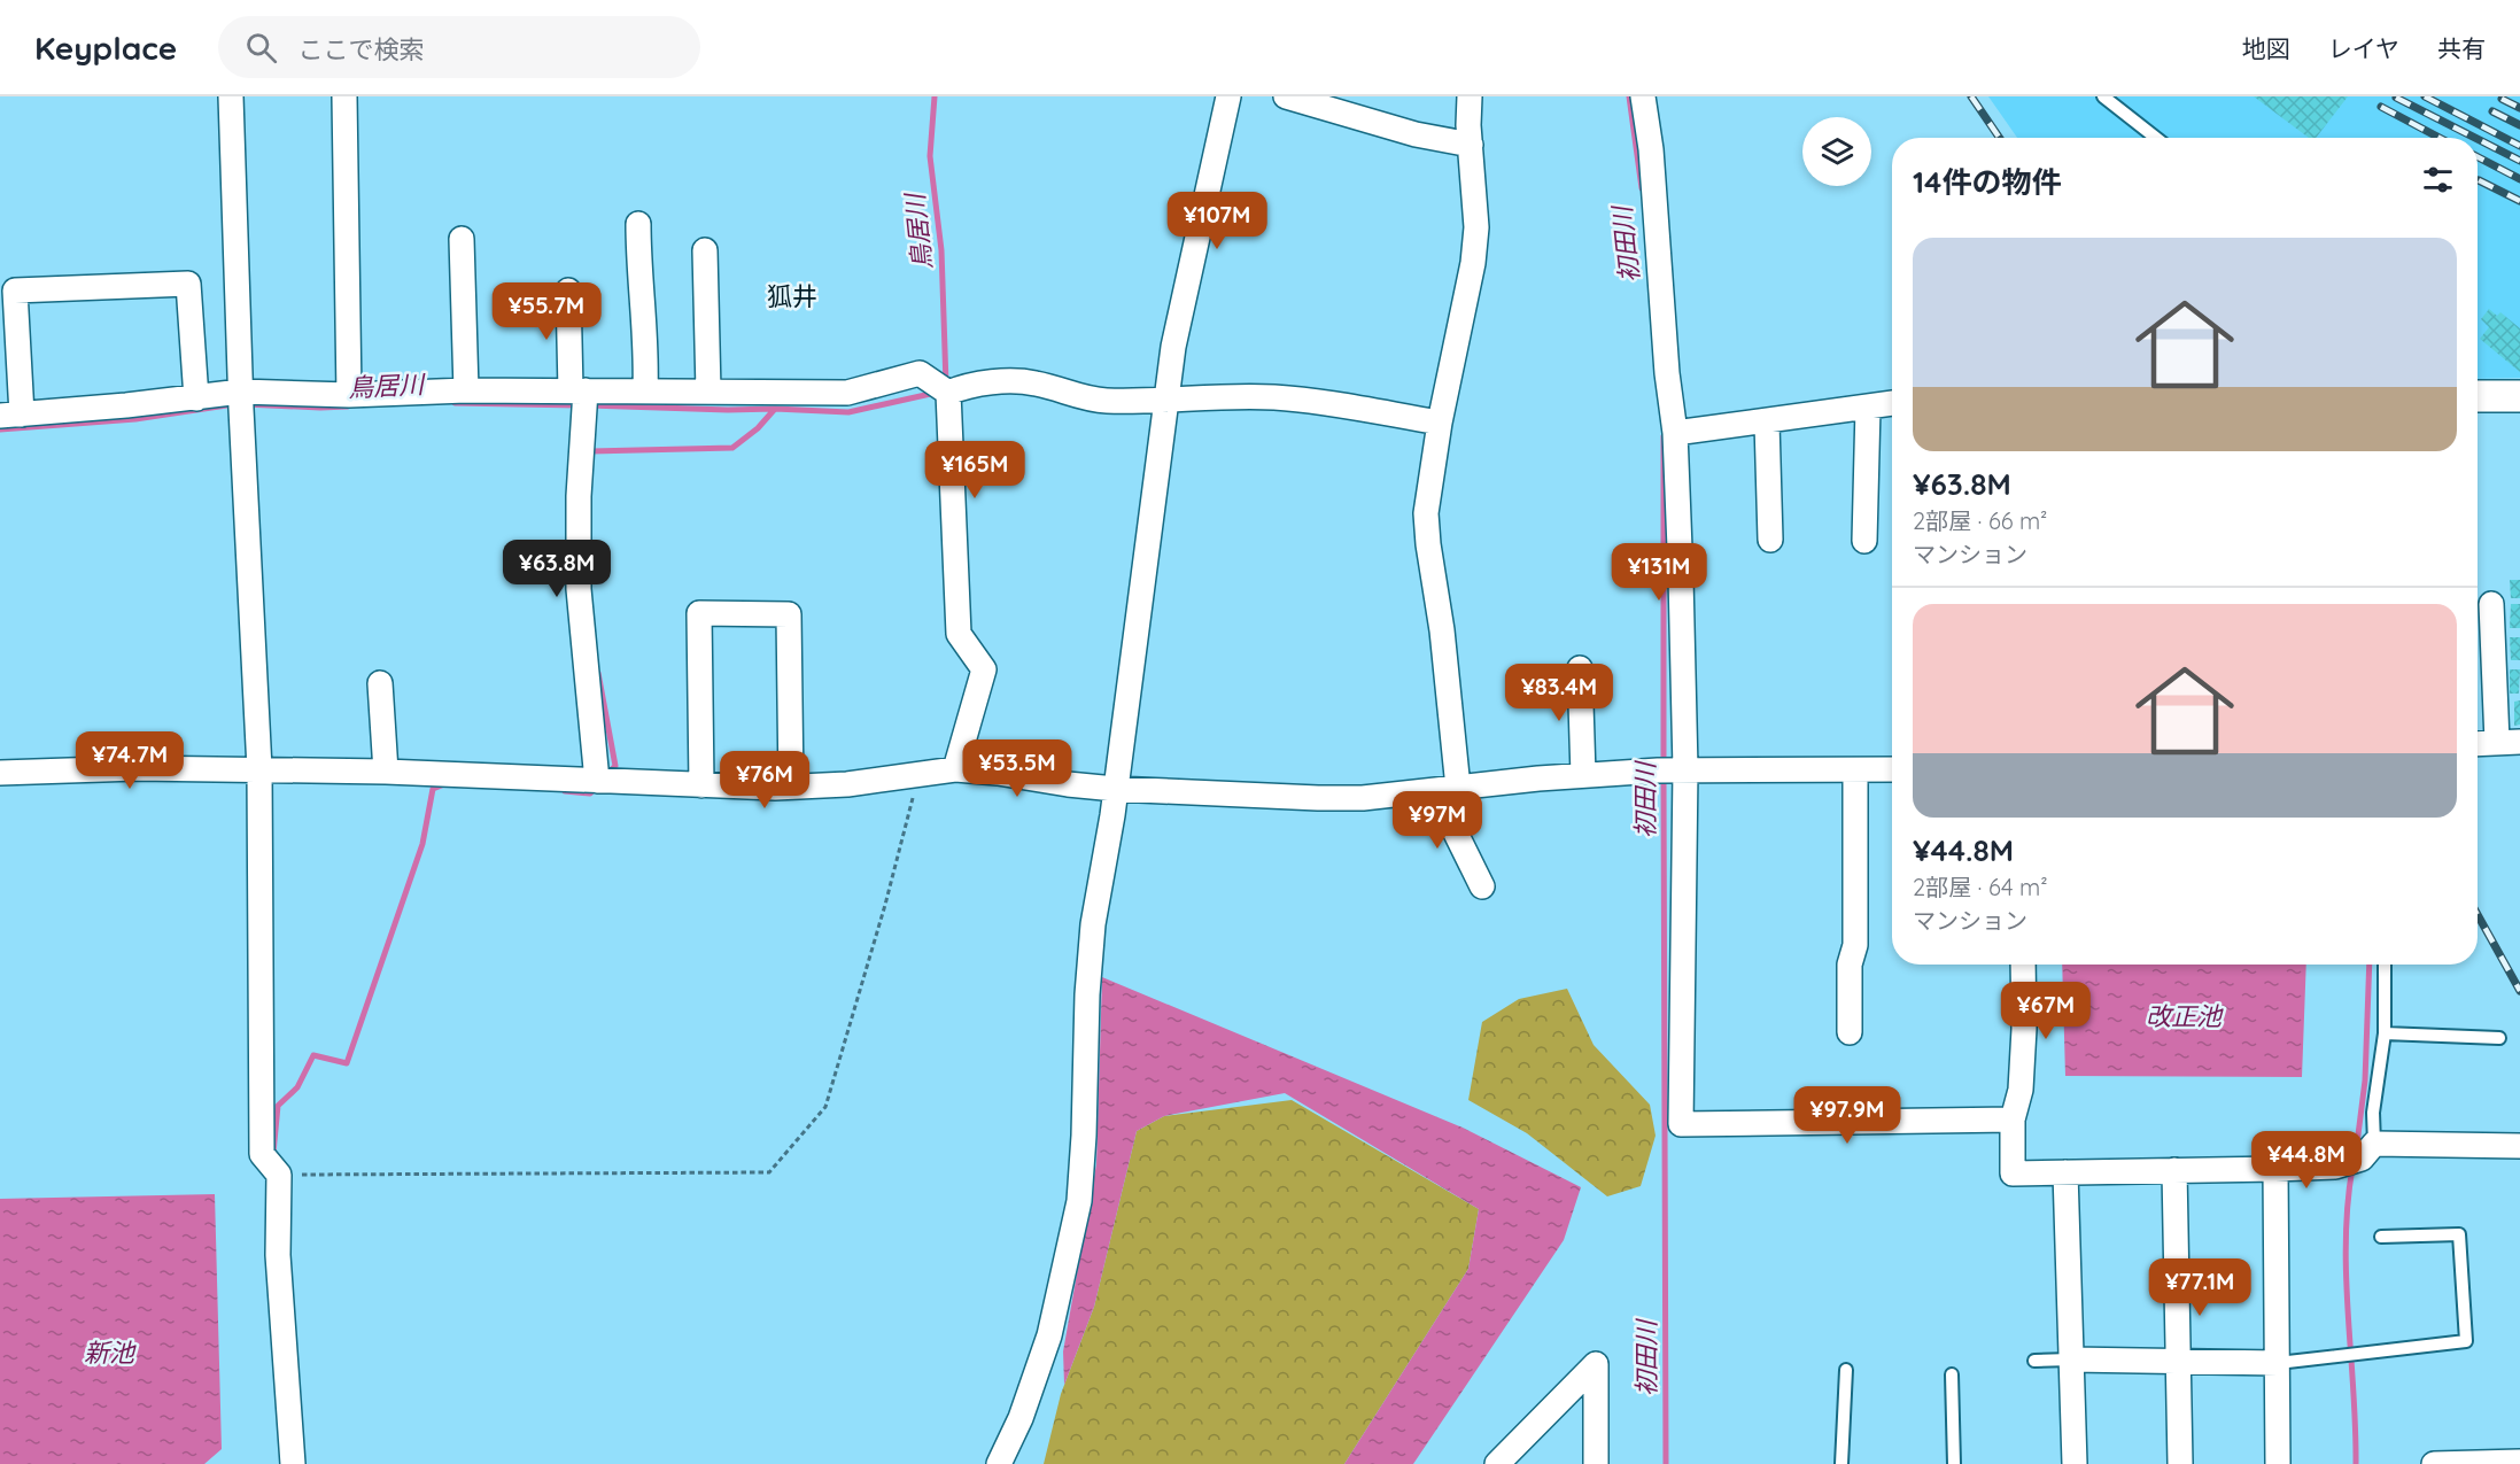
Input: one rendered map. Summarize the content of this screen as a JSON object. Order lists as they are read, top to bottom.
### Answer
{
  "districts": ["狐井"],
  "water": [
    "鳥居川",
    "初田川",
    "改正池",
    "新池"
  ],
  "page": {
    "header": "Keyplace",
    "search": "ここで検索",
    "nav": ["地図", "レイヤ", "共有"],
    "heading": "14件の物件",
    "price": [
      "¥107M",
      "¥55.7M",
      "¥165M",
      "¥63.8M",
      "¥131M",
      "¥83.4M",
      "¥74.7M",
      "¥53.5M",
      "¥76M",
      "¥97M",
      "¥67M",
      "¥97.9M",
      "¥44.8M",
      "¥77.1M"
    ],
    "list": [
      {
        "name": "¥63.8M",
        "note": "2部屋 · 66 m² · マンション"
      },
      {
        "name": "¥44.8M",
        "note": "2部屋 · 64 m² · マンション"
      }
    ]
  }
}
